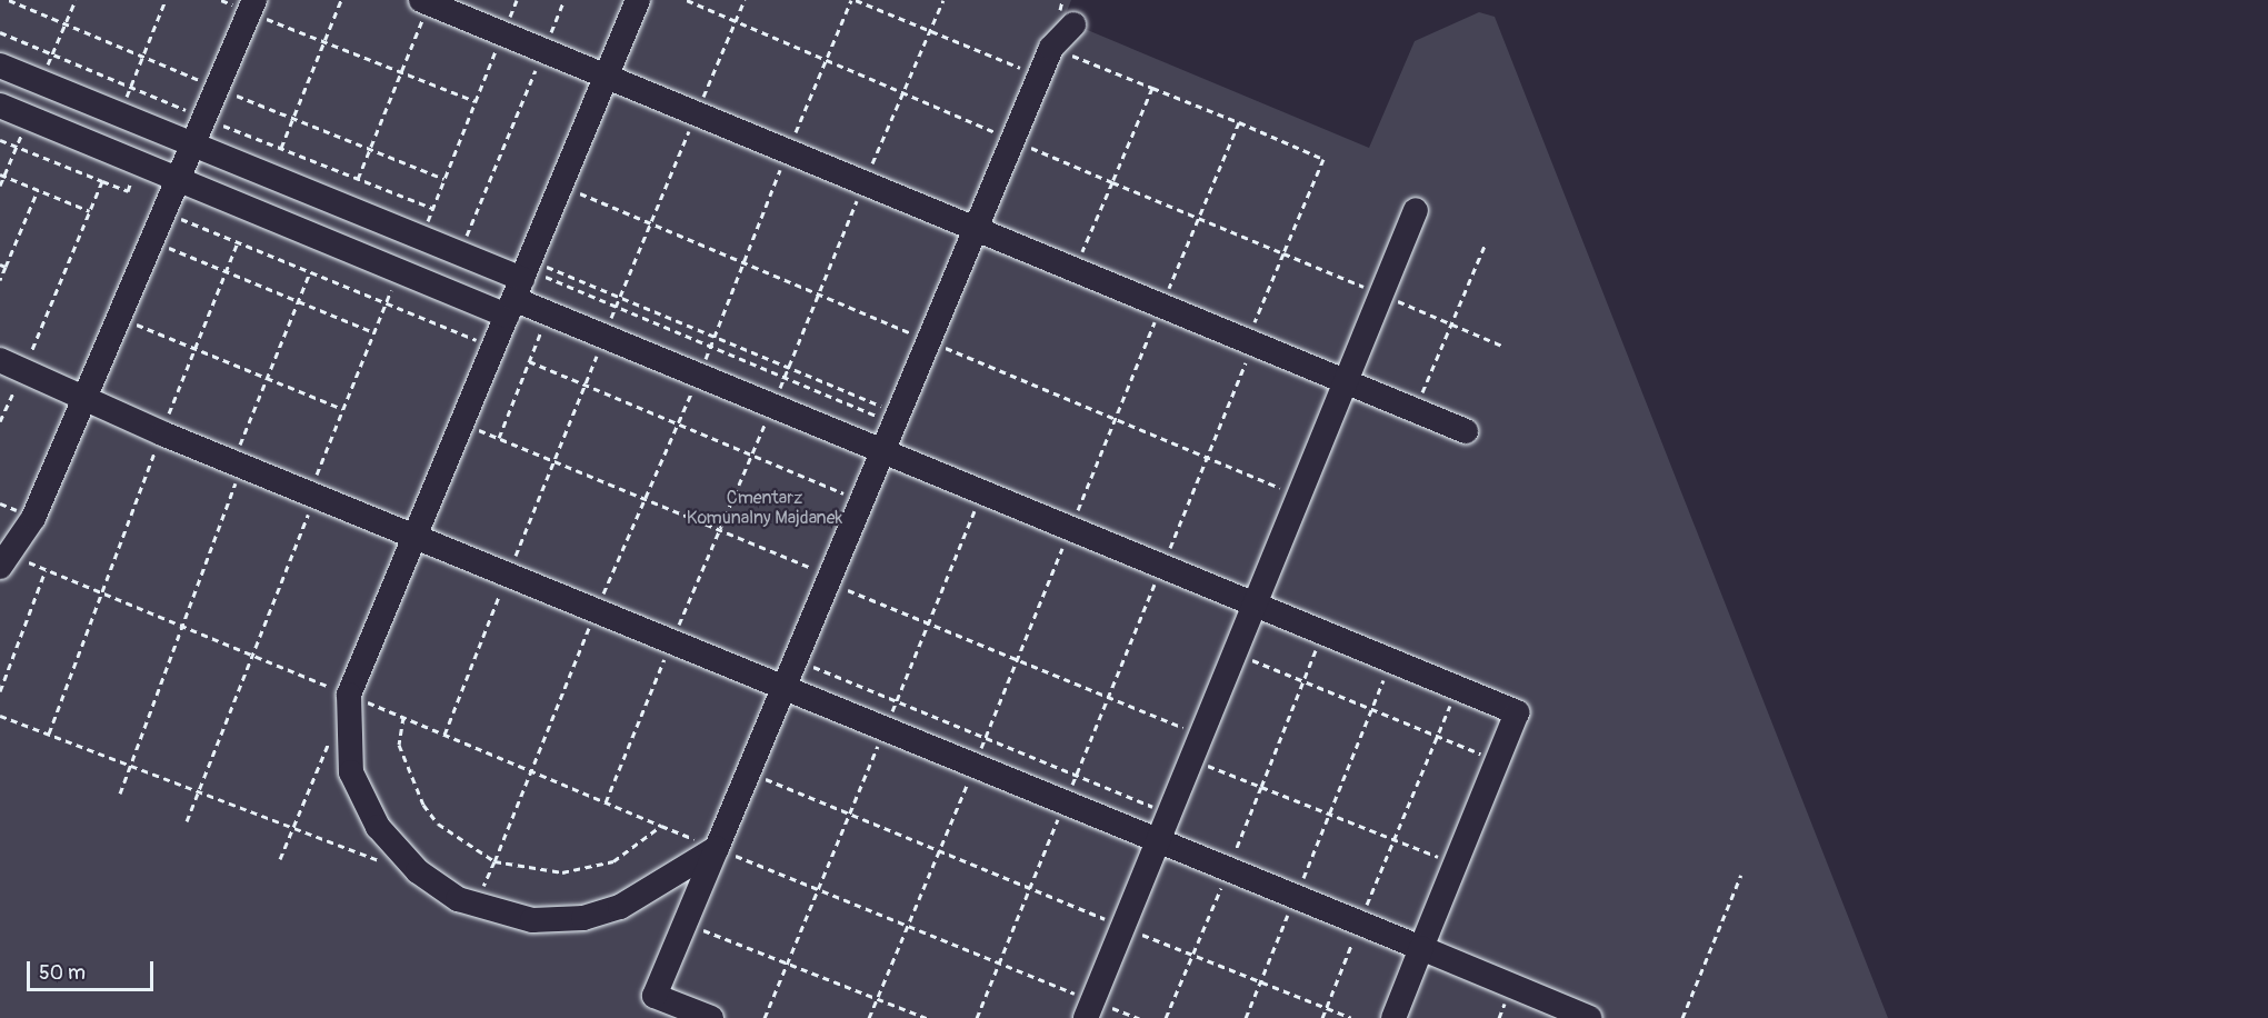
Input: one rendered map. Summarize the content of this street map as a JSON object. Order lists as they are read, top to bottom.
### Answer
{
  "parks": ["Cmentarz Komunalny Majdanek"],
  "scale_bar": "50 m"
}
